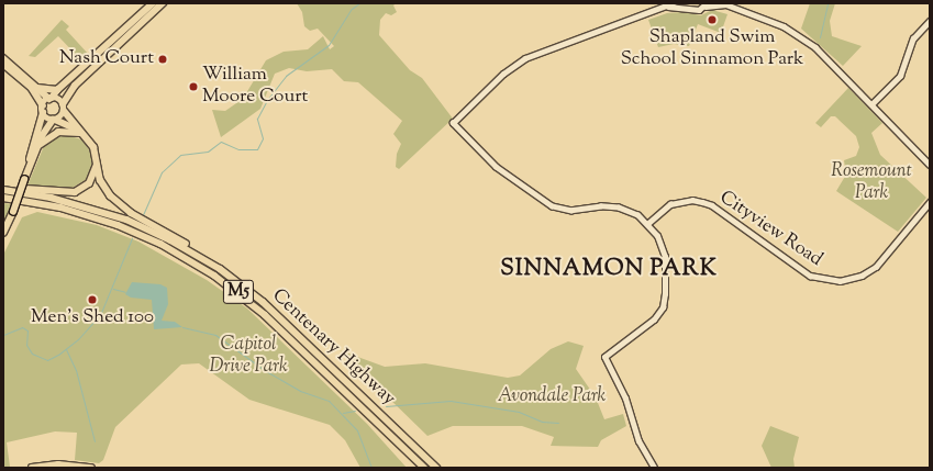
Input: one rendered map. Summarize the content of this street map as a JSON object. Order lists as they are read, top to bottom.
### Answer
{
  "streets": {
    "highway": ["M5", "Centenary Highway"],
    "street": ["Cityview Road"]
  },
  "districts": ["SINNAMON PARK"],
  "parks": ["Rosemount Park", "Capitol Drive Park", "Avondale Park"],
  "places": [
    "Shapland Swim School Sinnamon Park",
    "Nash Court",
    "William Moore Court",
    "Men's Shed 100"
  ]
}
